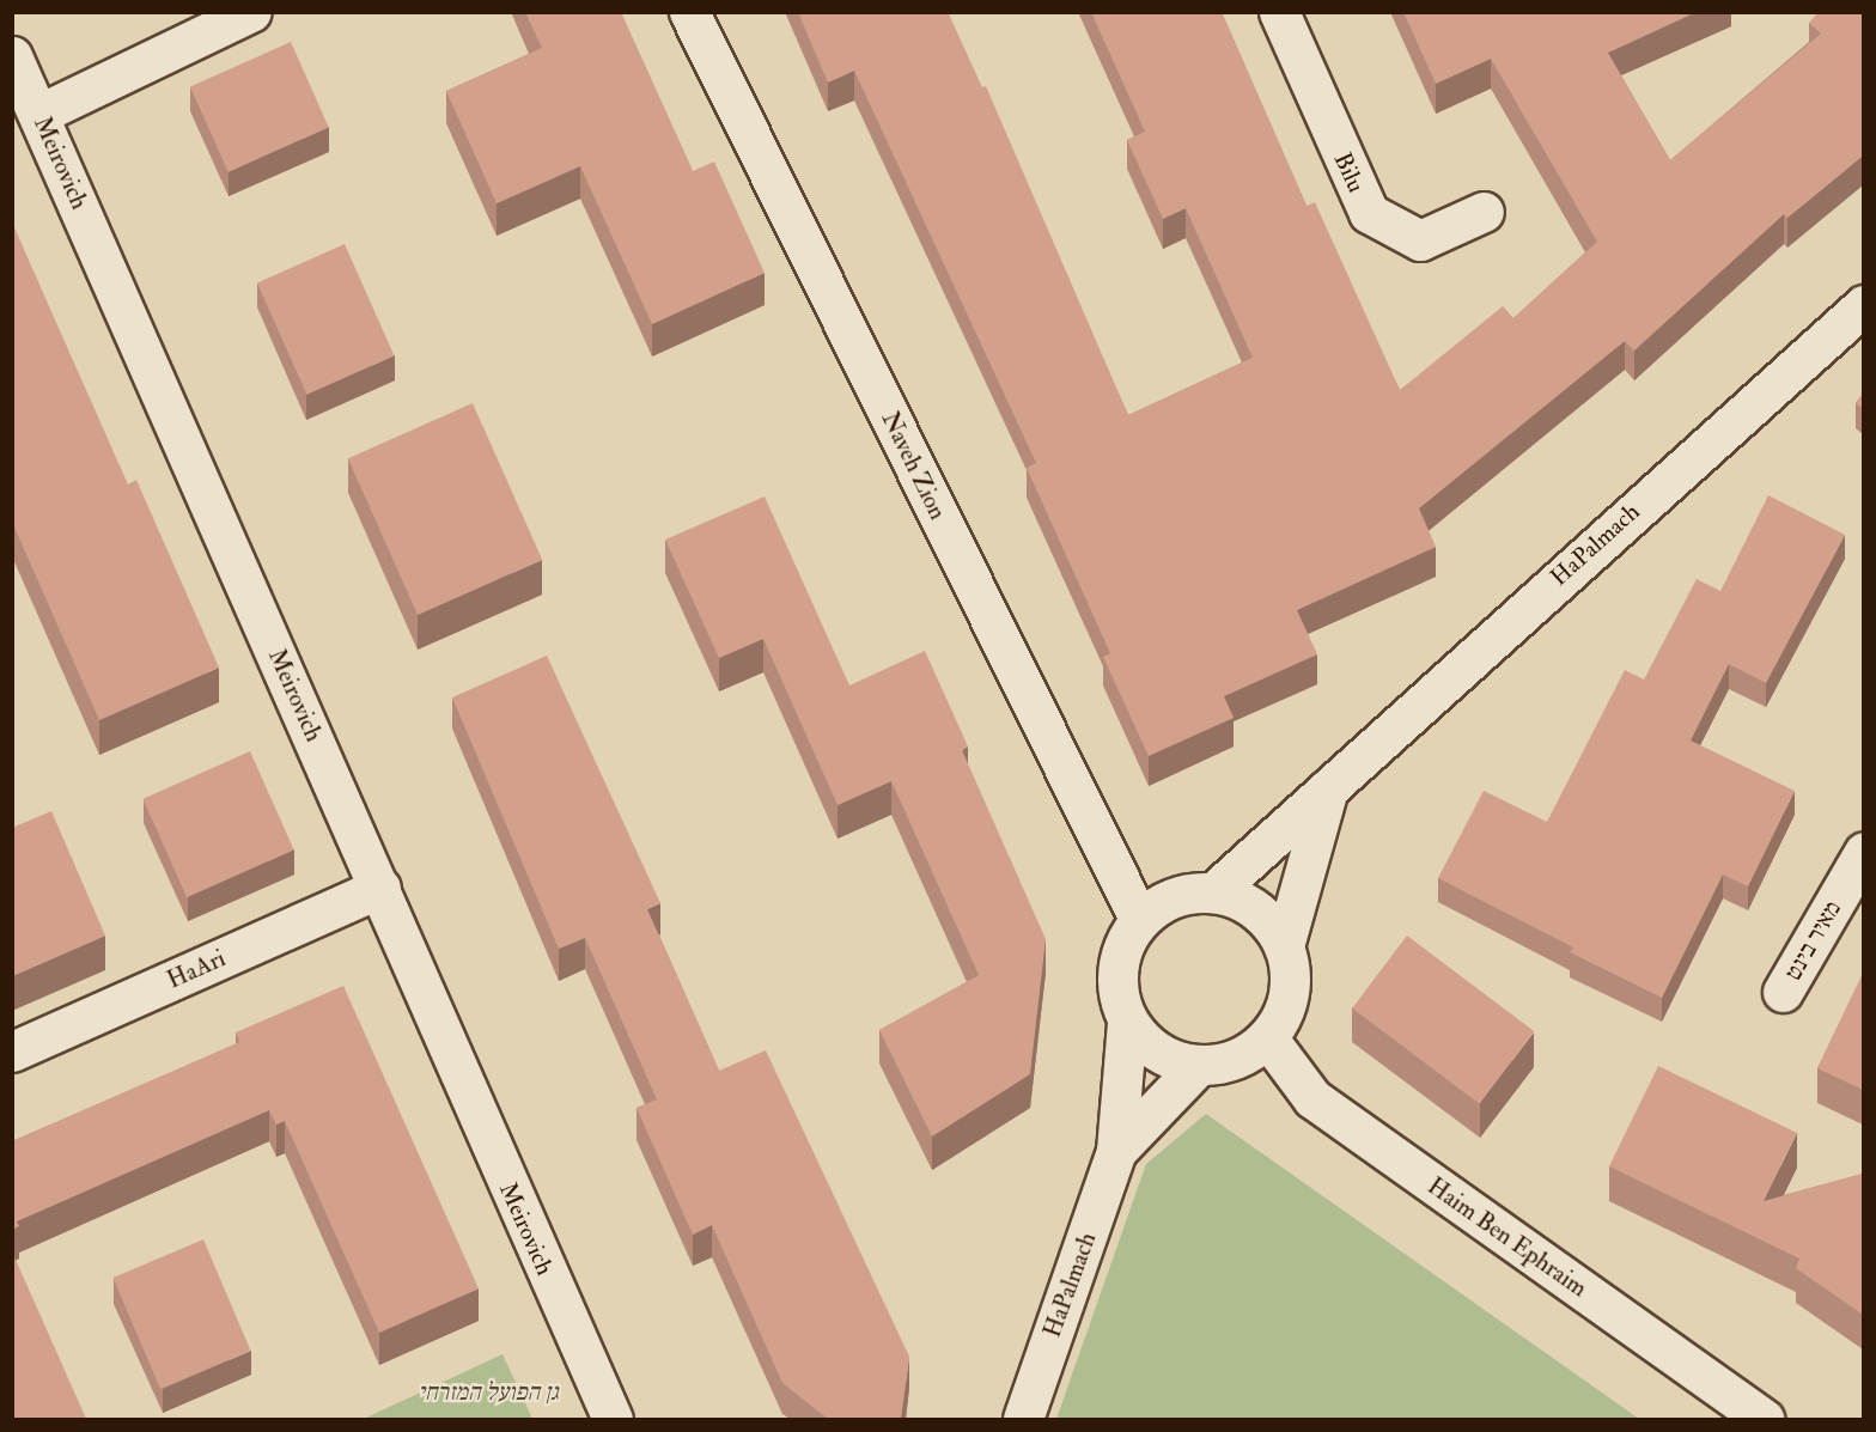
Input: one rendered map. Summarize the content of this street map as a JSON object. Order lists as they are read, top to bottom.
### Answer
{
  "streets": {
    "street": [
      "Meirovich",
      "Bilu",
      "Naveh Zion",
      "HaPalmach",
      "מאיר בינט",
      "HaAri",
      "Haim Ben Ephraim"
    ]
  },
  "crossings": [
    ["Meirovich", "HaAri"],
    ["Naveh Zion", "HaPalmach"],
    ["Naveh Zion", "Haim Ben Ephraim"],
    ["HaPalmach", "Haim Ben Ephraim"]
  ],
  "parks": ["גן הפועל המזרחי"]
}
